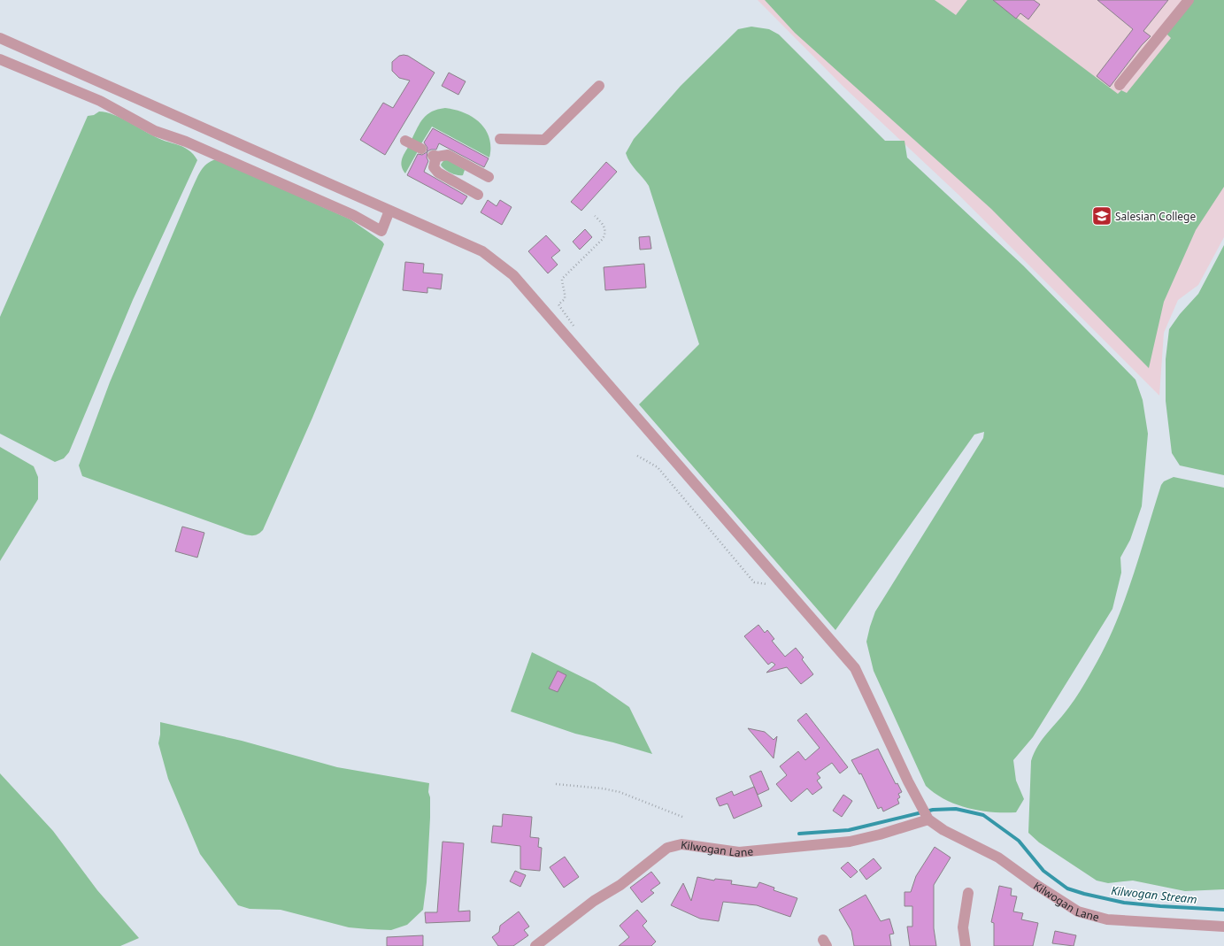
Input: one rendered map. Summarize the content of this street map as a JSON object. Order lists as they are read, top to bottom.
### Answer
{
  "streets": {
    "street": ["Kilwogan Lane"]
  },
  "water": ["Kilwogan Stream"],
  "places": {
    "school or university": ["Salesian College"]
  }
}
